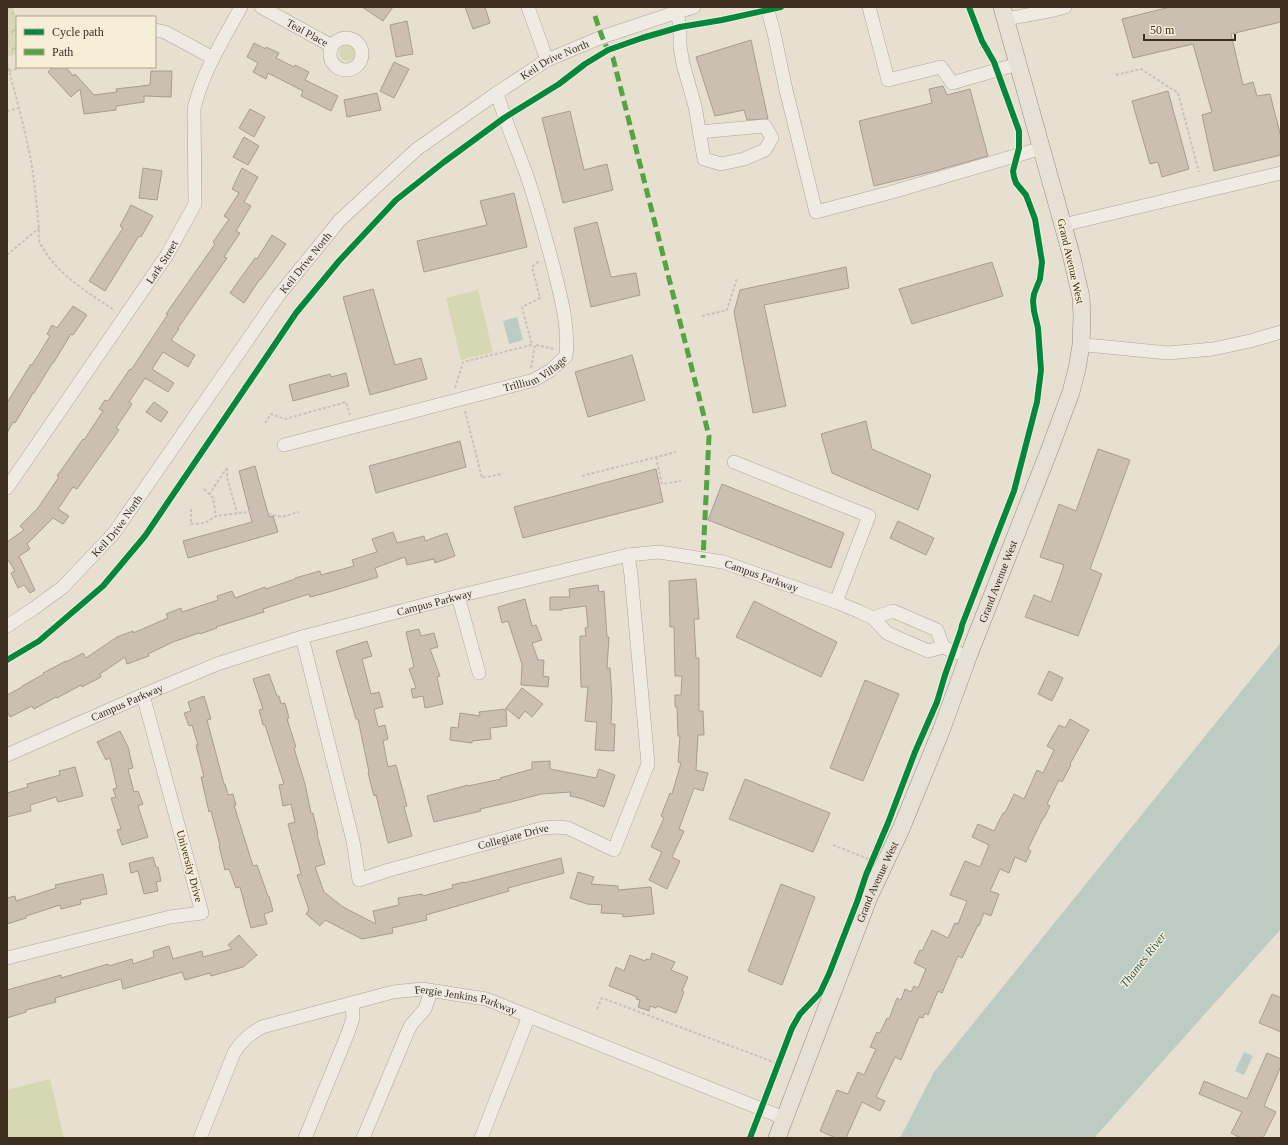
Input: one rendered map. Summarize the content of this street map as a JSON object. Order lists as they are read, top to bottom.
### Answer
{
  "streets": {
    "main road": ["Grand Avenue West"],
    "street": [
      "Teal Place",
      "Keil Drive North",
      "Lark Street",
      "Trillium Village",
      "Campus Parkway",
      "Collegiate Drive",
      "University Drive",
      "Fergie Jenkins Parkway"
    ]
  },
  "crossings": [
    ["Keil Drive North", "Trillium Village"],
    ["Grand Avenue West", "Campus Parkway"],
    ["Grand Avenue West", "Fergie Jenkins Parkway"],
    ["Campus Parkway", "Collegiate Drive"],
    ["Campus Parkway", "University Drive"]
  ],
  "water": ["Thames River"],
  "legend": ["Cycle path", "Path"],
  "scale_bar": "50 m"
}
